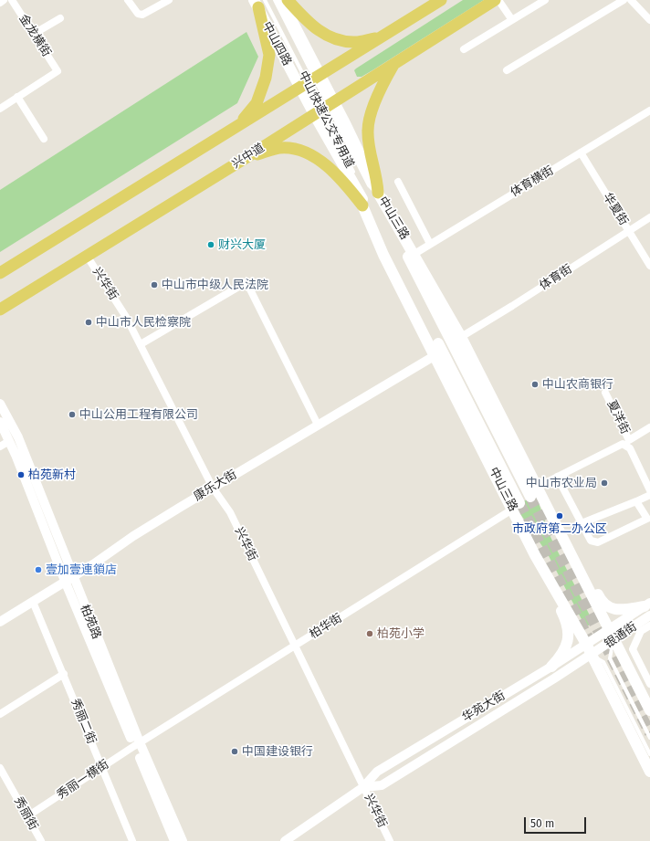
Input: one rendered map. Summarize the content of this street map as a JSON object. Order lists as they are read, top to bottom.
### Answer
{
  "streets": {
    "main road": ["中山四路", "兴中道", "中山三路"],
    "street": [
      "金龙横街",
      "体育横街",
      "华夏街",
      "体育街",
      "兴华街",
      "夏洋街",
      "康乐大街",
      "柏苑路",
      "柏华街",
      "银通街",
      "华苑大街",
      "秀丽二街",
      "秀丽一横街",
      "秀丽街"
    ],
    "lane": ["中山快速公交专用道"]
  },
  "crossings": [
    ["中山四路", "中山快速公交专用道"],
    ["中山四路", "中山三路"],
    ["中山快速公交专用道", "中山三路"],
    ["兴中道", "中山三路"],
    ["兴中道", "兴华街"],
    ["体育横街", "华夏街"],
    ["体育横街", "中山三路"],
    ["华夏街", "体育街"],
    ["中山三路", "体育街"],
    ["中山三路", "康乐大街"],
    ["中山三路", "柏华街"],
    ["中山三路", "银通街"],
    ["中山三路", "华苑大街"],
    ["兴华街", "康乐大街"],
    ["兴华街", "柏华街"],
    ["兴华街", "华苑大街"],
    ["康乐大街", "柏苑路"],
    ["康乐大街", "秀丽二街"],
    ["柏苑路", "柏华街"],
    ["柏苑路", "秀丽一横街"],
    ["柏华街", "秀丽一横街"],
    ["银通街", "华苑大街"],
    ["秀丽二街", "秀丽一横街"],
    ["秀丽一横街", "秀丽街"]
  ],
  "places": [
    "财兴大厦",
    "中山市中级人民法院",
    "中山市人民检察院",
    "中山农商银行",
    "中山公用工程有限公司",
    "柏苑新村",
    "中山市农业局",
    "市政府第二办公区",
    "壹加壹連鎖店",
    "柏苑小学",
    "中国建设银行"
  ],
  "scale_bar": "50 m"
}
